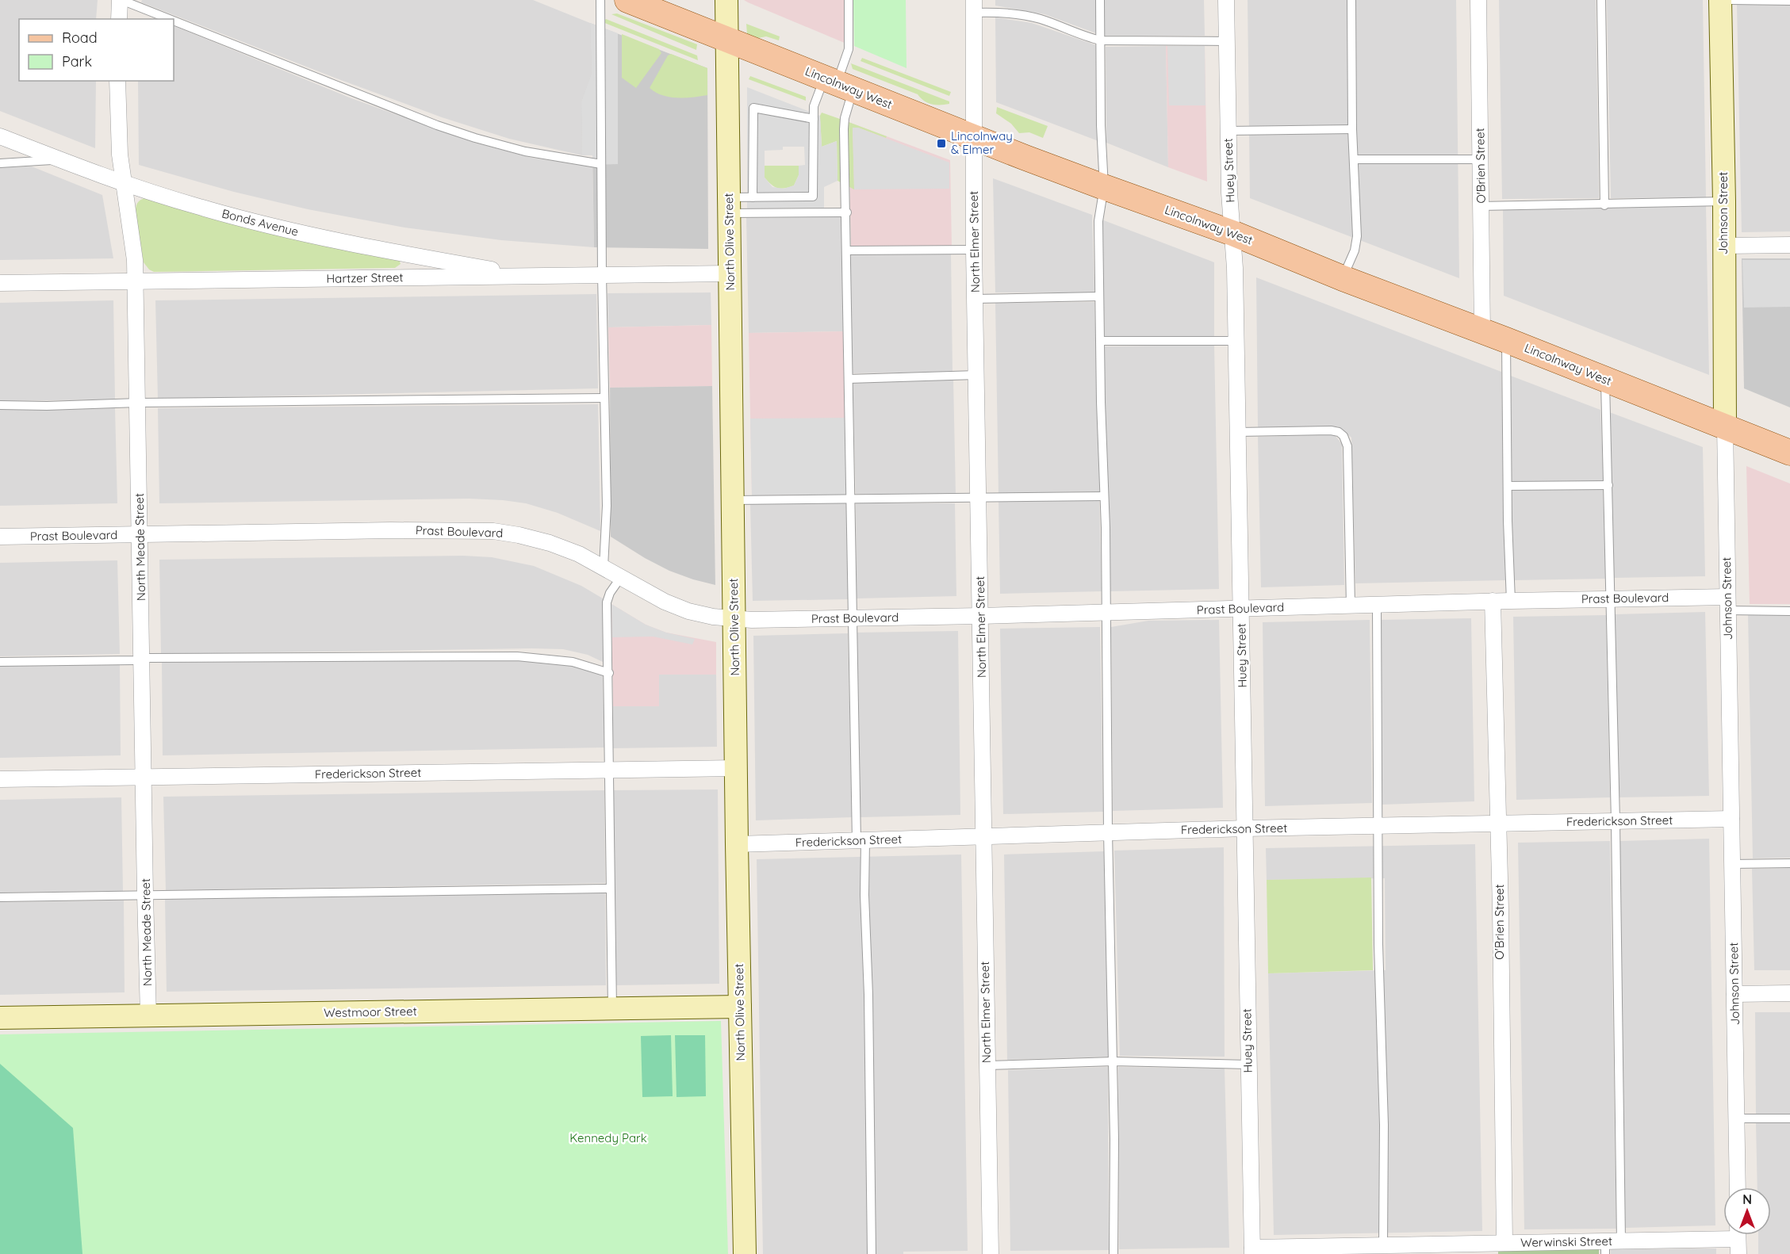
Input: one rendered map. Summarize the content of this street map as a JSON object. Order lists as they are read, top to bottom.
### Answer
{
  "streets": {
    "main road": ["Lincolnway West"],
    "street": [
      "O'Brien Street",
      "Huey Street",
      "Johnson Street",
      "Bonds Avenue",
      "North Olive Street",
      "North Elmer Street",
      "Hartzer Street",
      "Prast Boulevard",
      "North Meade Street",
      "Frederickson Street",
      "Westmoor Street",
      "Werwinski Street"
    ]
  },
  "crossings": [
    ["Lincolnway West", "O'Brien Street"],
    ["Lincolnway West", "Huey Street"],
    ["Lincolnway West", "Johnson Street"],
    ["Lincolnway West", "North Olive Street"],
    ["Lincolnway West", "North Elmer Street"],
    ["O'Brien Street", "Prast Boulevard"],
    ["O'Brien Street", "Frederickson Street"],
    ["O'Brien Street", "Werwinski Street"],
    ["Huey Street", "Prast Boulevard"],
    ["Huey Street", "Frederickson Street"],
    ["Huey Street", "Werwinski Street"],
    ["Johnson Street", "Prast Boulevard"],
    ["Johnson Street", "Frederickson Street"],
    ["Bonds Avenue", "Hartzer Street"],
    ["Bonds Avenue", "North Meade Street"],
    ["North Olive Street", "Hartzer Street"],
    ["North Olive Street", "Prast Boulevard"],
    ["North Olive Street", "Frederickson Street"],
    ["North Olive Street", "Westmoor Street"],
    ["North Elmer Street", "Prast Boulevard"],
    ["North Elmer Street", "Frederickson Street"],
    ["Hartzer Street", "North Meade Street"],
    ["Prast Boulevard", "North Meade Street"],
    ["North Meade Street", "Frederickson Street"],
    ["North Meade Street", "Westmoor Street"]
  ],
  "parks": ["Kennedy Park"],
  "places": {
    "transit": ["Lincolnway & Elmer"]
  },
  "legend": ["Road", "Park"],
  "north": "top"
}
